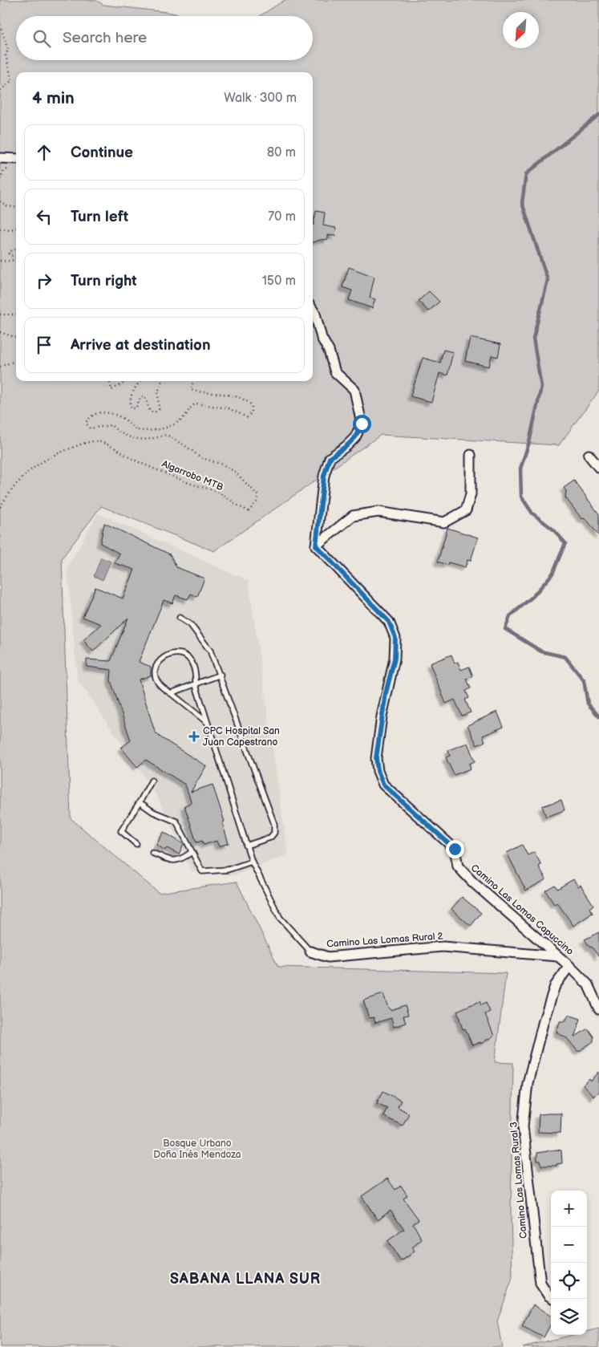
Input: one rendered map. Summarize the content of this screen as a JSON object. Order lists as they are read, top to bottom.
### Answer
{
  "streets": {
    "street": ["Camino Las Lomas Capuccino", "Camino Las Lomas Rural 2", "Camino Las Lomas Rural 3"],
    "path": ["Algarrobo MTB"]
  },
  "crossings": [
    ["Camino Las Lomas Capuccino", "Camino Las Lomas Rural 2"],
    ["Camino Las Lomas Capuccino", "Camino Las Lomas Rural 3"]
  ],
  "districts": ["SABANA LLANA SUR"],
  "parks": ["Bosque Urbano Doña Inés Mendoza"],
  "places": {
    "health": ["CPC Hospital San Juan Capestrano"]
  },
  "north": "bottom left",
  "page": {
    "search": "Search here",
    "heading": ["4 min", "Walk · 300 m"],
    "list": [
      ["Continue", "80 m"],
      ["Turn left", "70 m"],
      ["Turn right", "150 m"],
      "Arrive at destination"
    ],
    "map_buttons": ["+", "−"]
  }
}
